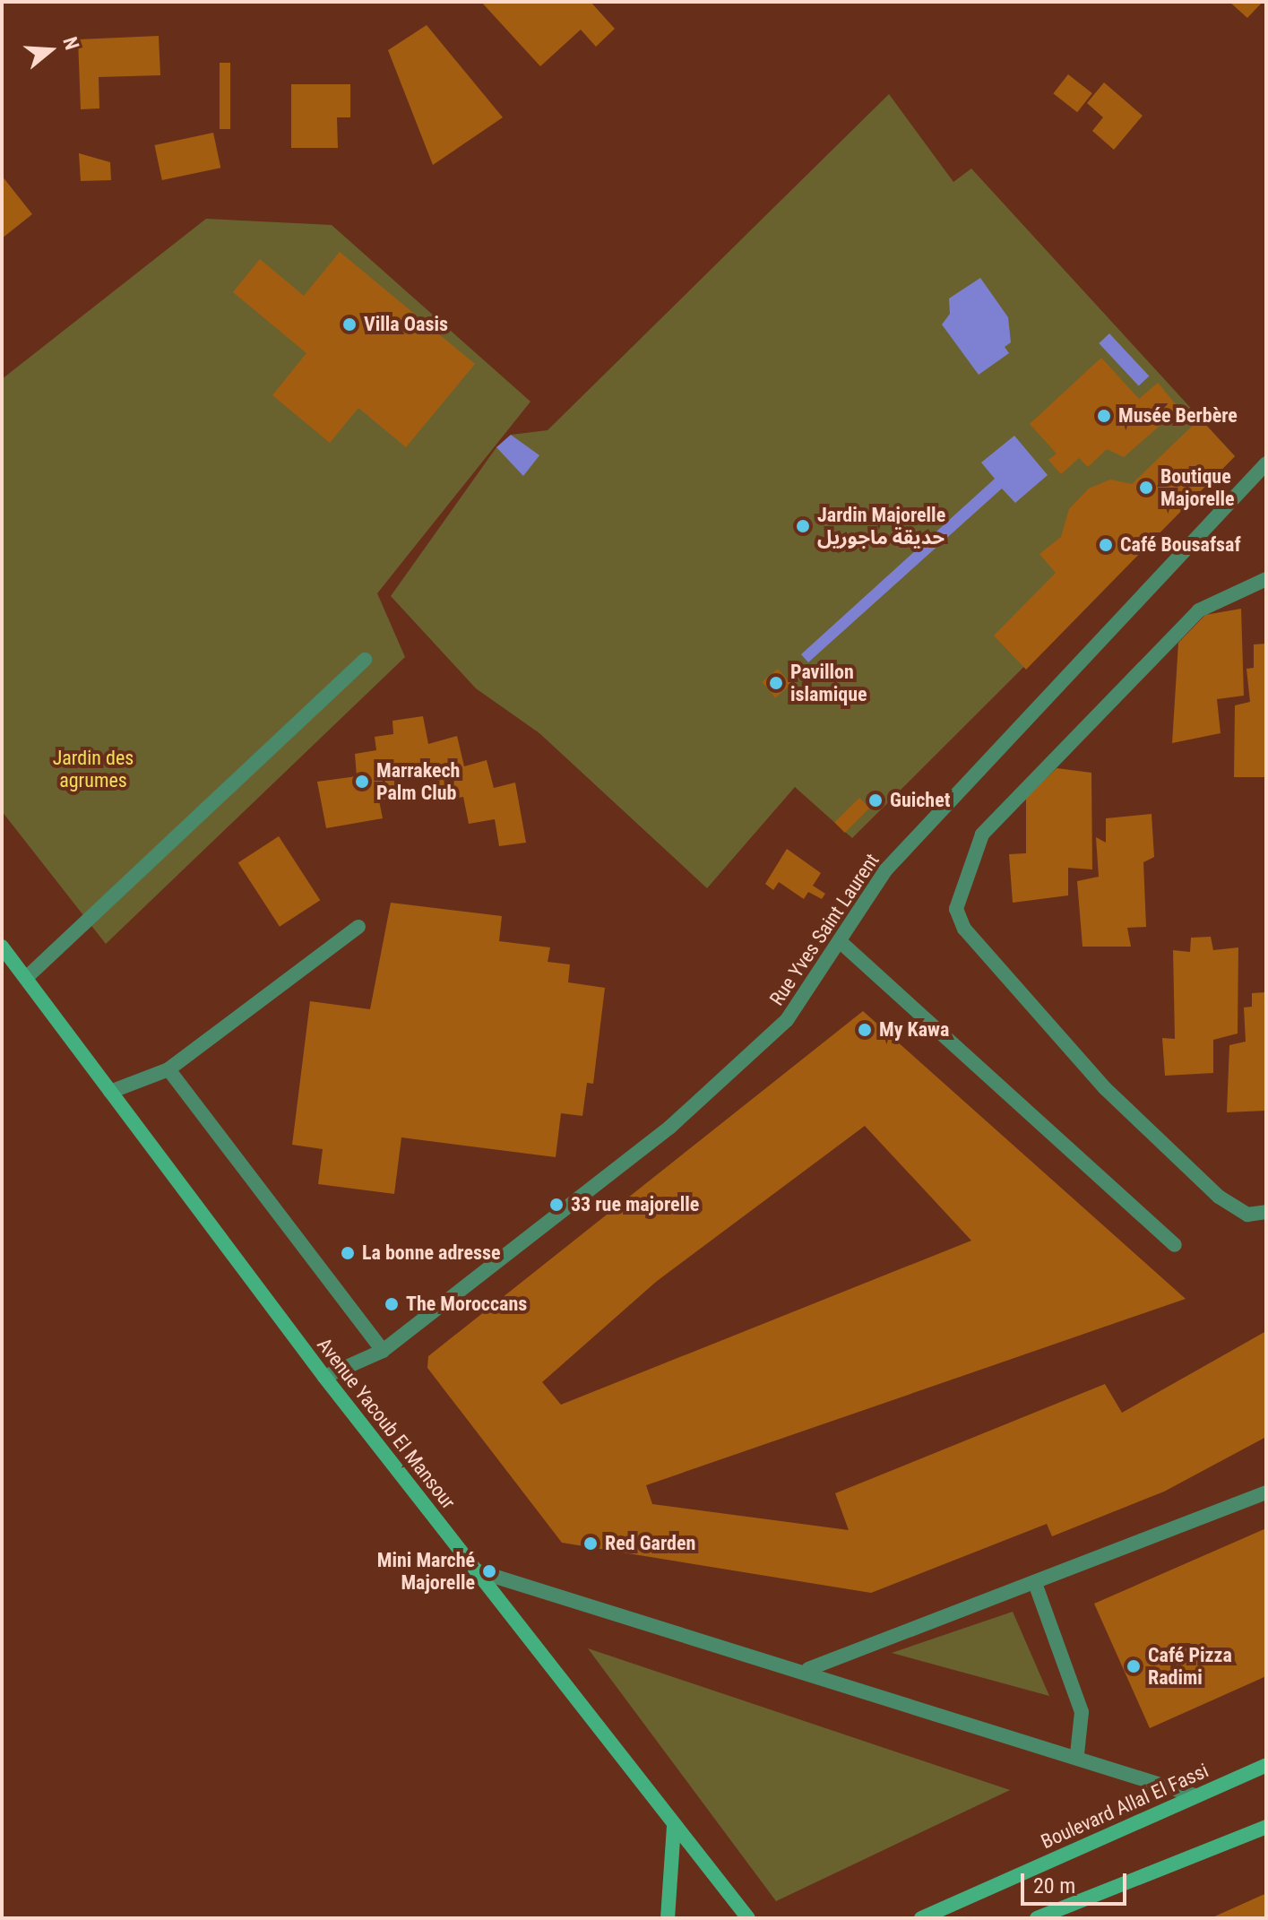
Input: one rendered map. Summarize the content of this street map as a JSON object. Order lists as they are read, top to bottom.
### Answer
{
  "streets": {
    "main road": ["Avenue Yacoub El Mansour", "Boulevard Allal El Fassi"],
    "street": ["Rue Yves Saint Laurent"]
  },
  "crossings": [
    ["Rue Yves Saint Laurent", "Avenue Yacoub El Mansour"]
  ],
  "parks": ["Jardin des agrumes"],
  "places": [
    "Villa Oasis",
    "Musée Berbère",
    "Boutique Majorelle",
    "Jardin Majorelle حديقة ماجوريل",
    "Café Bousafsaf",
    "Pavillon islamique",
    "Marrakech Palm Club",
    "Guichet",
    "My Kawa",
    "33 rue majorelle",
    "La bonne adresse",
    "The Moroccans",
    "Red Garden",
    "Mini Marché Majorelle",
    "Café Pizza Radimi"
  ],
  "scale_bar": "20 m",
  "north": "right"
}
